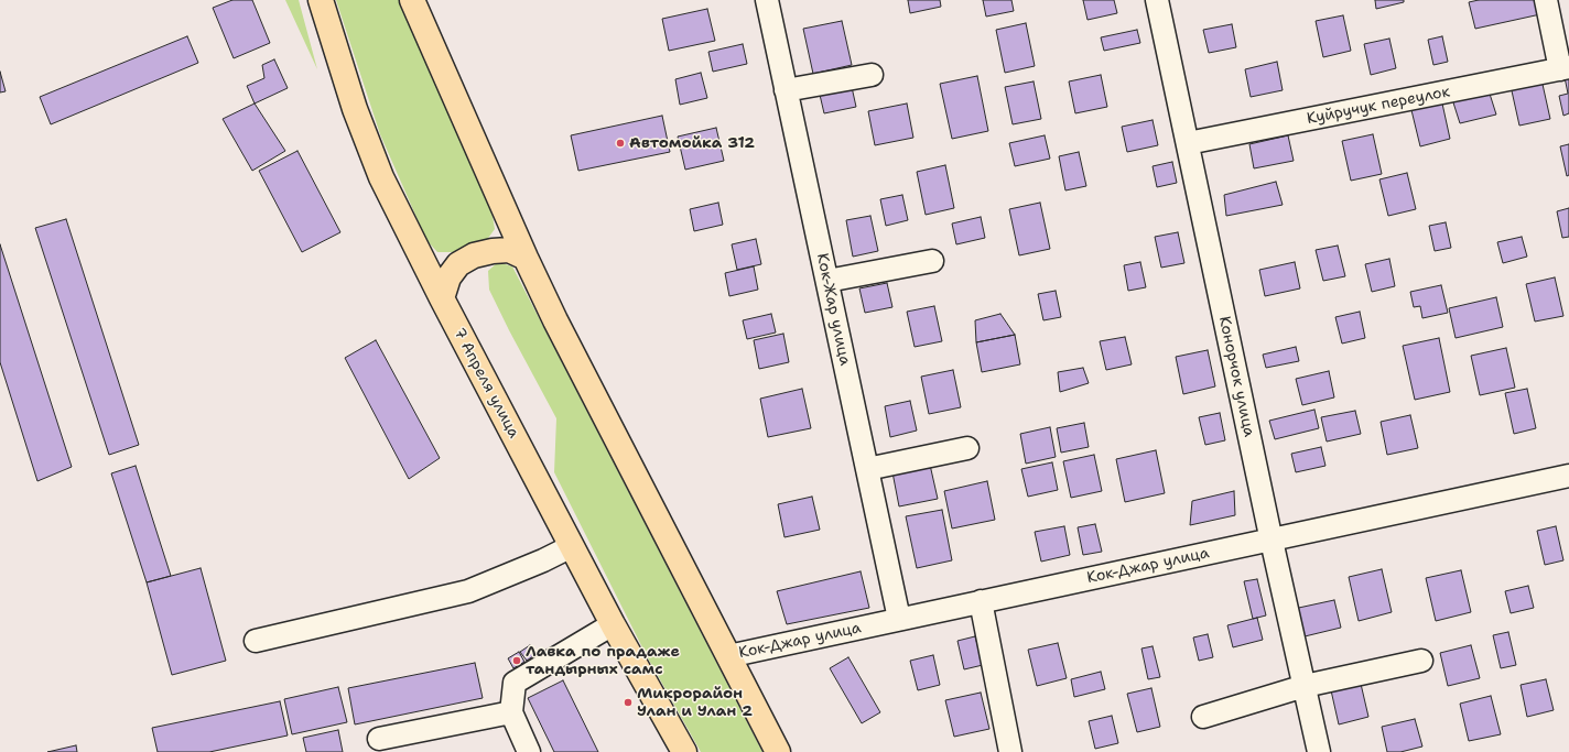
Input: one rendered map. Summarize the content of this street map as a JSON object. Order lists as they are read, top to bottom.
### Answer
{
  "streets": {
    "main road": ["7 Апреля улица"],
    "street": [
      "Куйручук переулок",
      "Кок-Жар улица",
      "Конорчок улица",
      "Кок-Джар улица"
    ]
  },
  "crossings": [
    ["Куйручук переулок", "Конорчок улица"],
    ["Кок-Жар улица", "Кок-Джар улица"],
    ["Конорчок улица", "Кок-Джар улица"]
  ],
  "places": ["Автомойка 312", "Лавка по прадаже тандырных самс", "Микрорайон Улан и Улан 2"]
}
